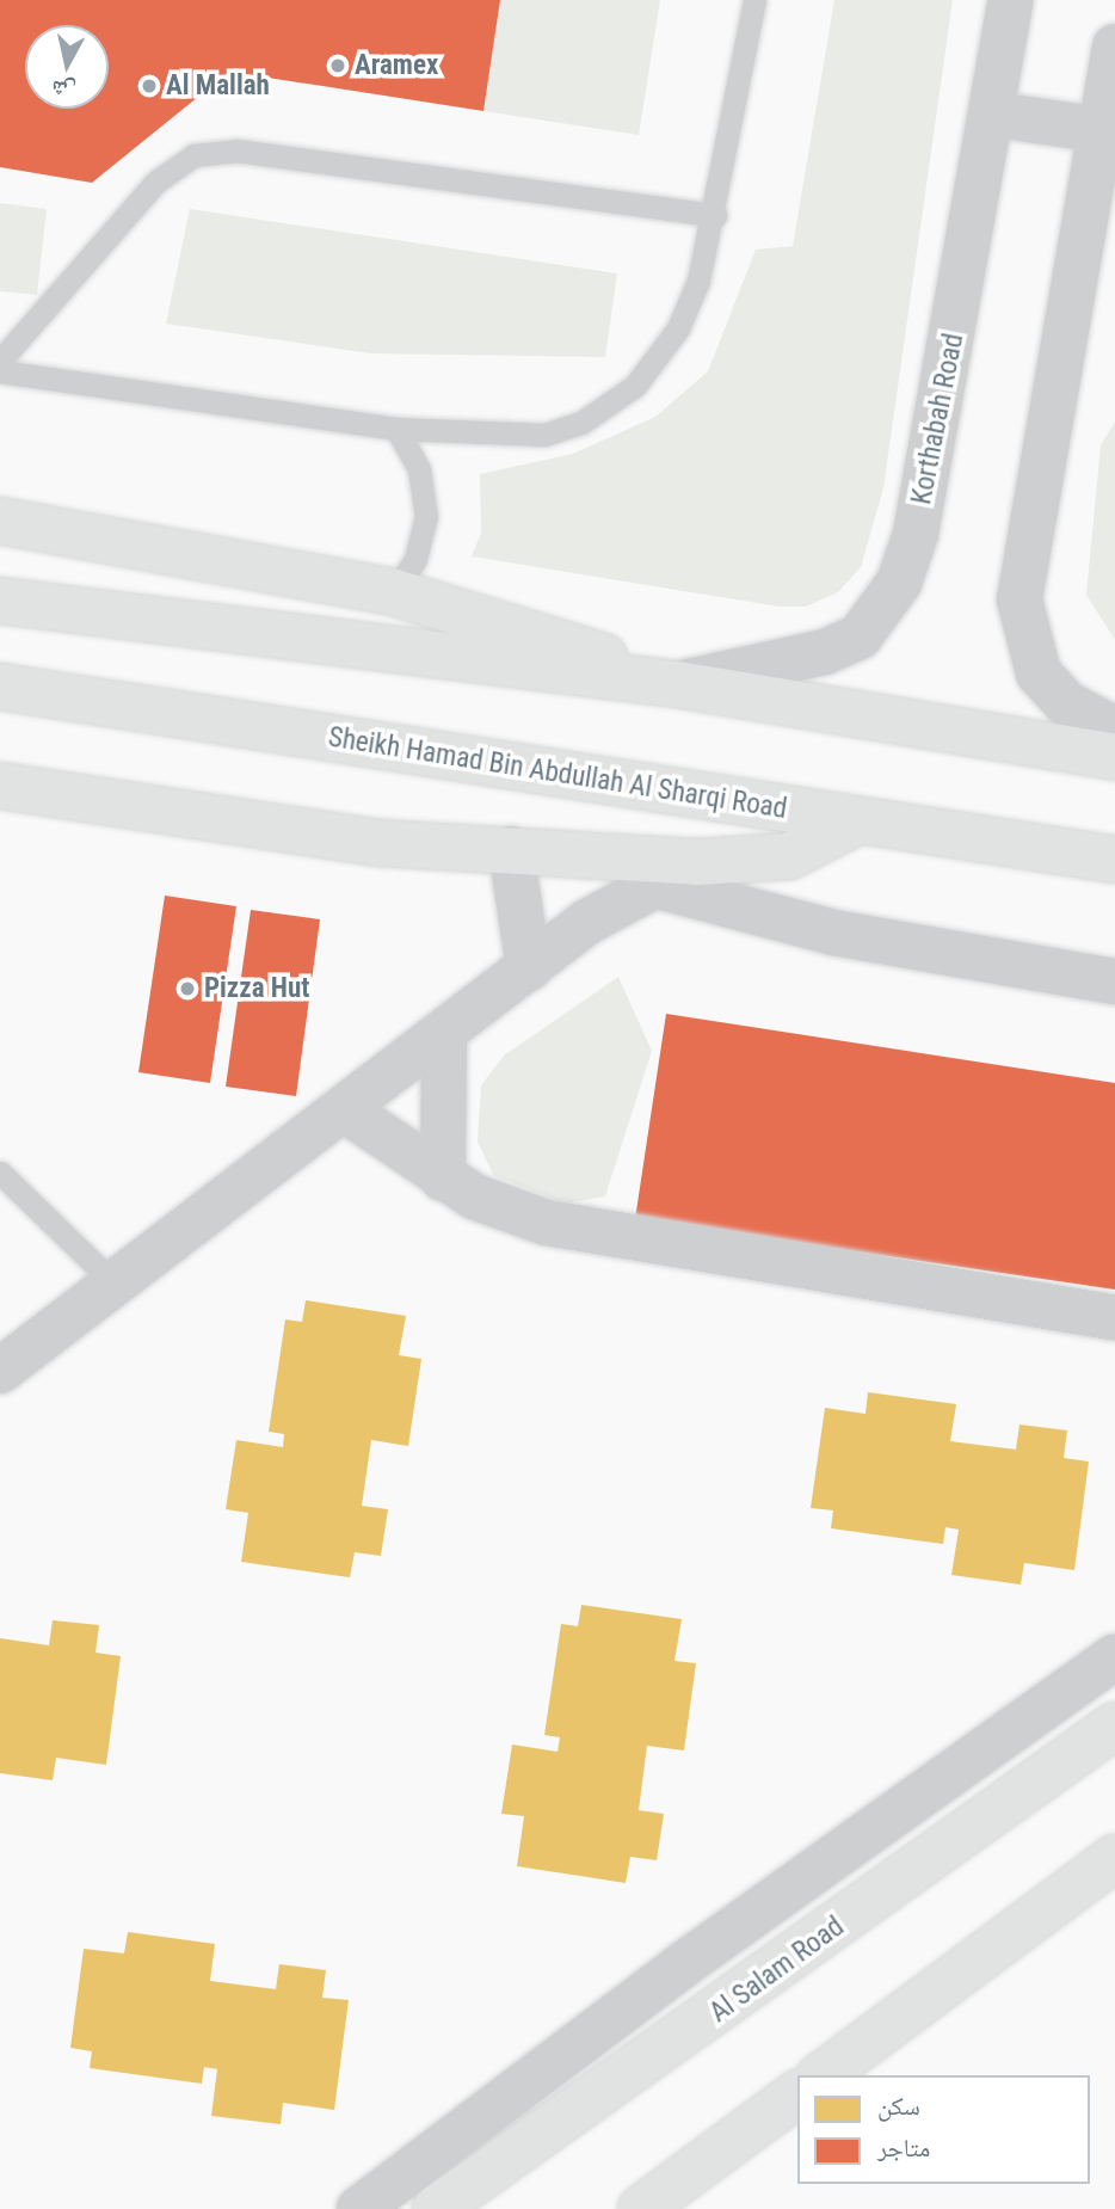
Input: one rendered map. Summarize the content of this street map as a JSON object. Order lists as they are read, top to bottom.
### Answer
{
  "streets": {
    "main road": ["Sheikh Hamad Bin Abdullah Al Sharqi Road", "Al Salam Road"],
    "street": ["Korthabah Road"]
  },
  "places": ["Aramex", "Al Mallah", "Pizza Hut"],
  "legend": ["سكن", "متاجر"],
  "north": "bottom"
}
